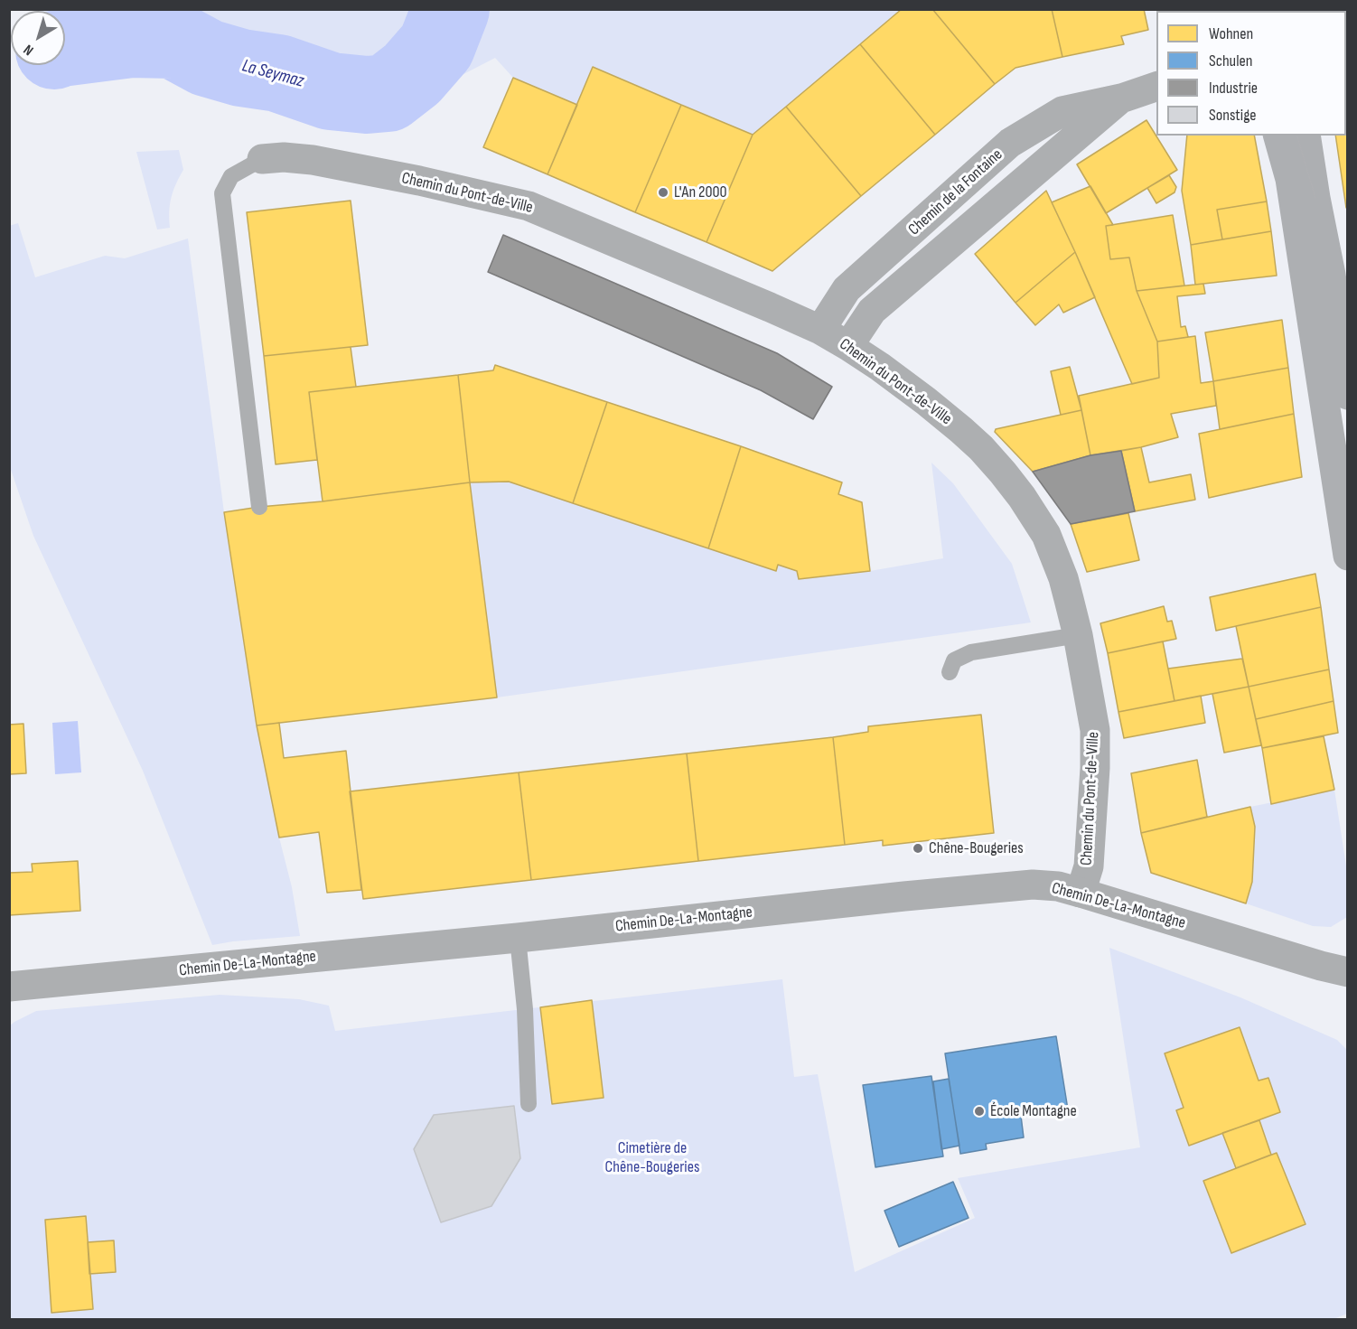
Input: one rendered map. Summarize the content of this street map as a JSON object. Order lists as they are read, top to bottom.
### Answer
{
  "streets": {
    "street": ["Chemin de la Fontaine", "Chemin du Pont-de-Ville", "Chemin De-La-Montagne"]
  },
  "crossings": [
    ["Chemin de la Fontaine", "Chemin du Pont-de-Ville"],
    ["Chemin du Pont-de-Ville", "Chemin De-La-Montagne"]
  ],
  "water": ["La Seymaz"],
  "parks": ["Cimetière de Chêne-Bougeries"],
  "places": ["L'An 2000", "Chêne-Bougeries", "École Montagne"],
  "legend": [
    "Wohnen",
    "Schulen",
    "Industrie",
    "Sonstige"
  ],
  "north": "bottom left"
}
